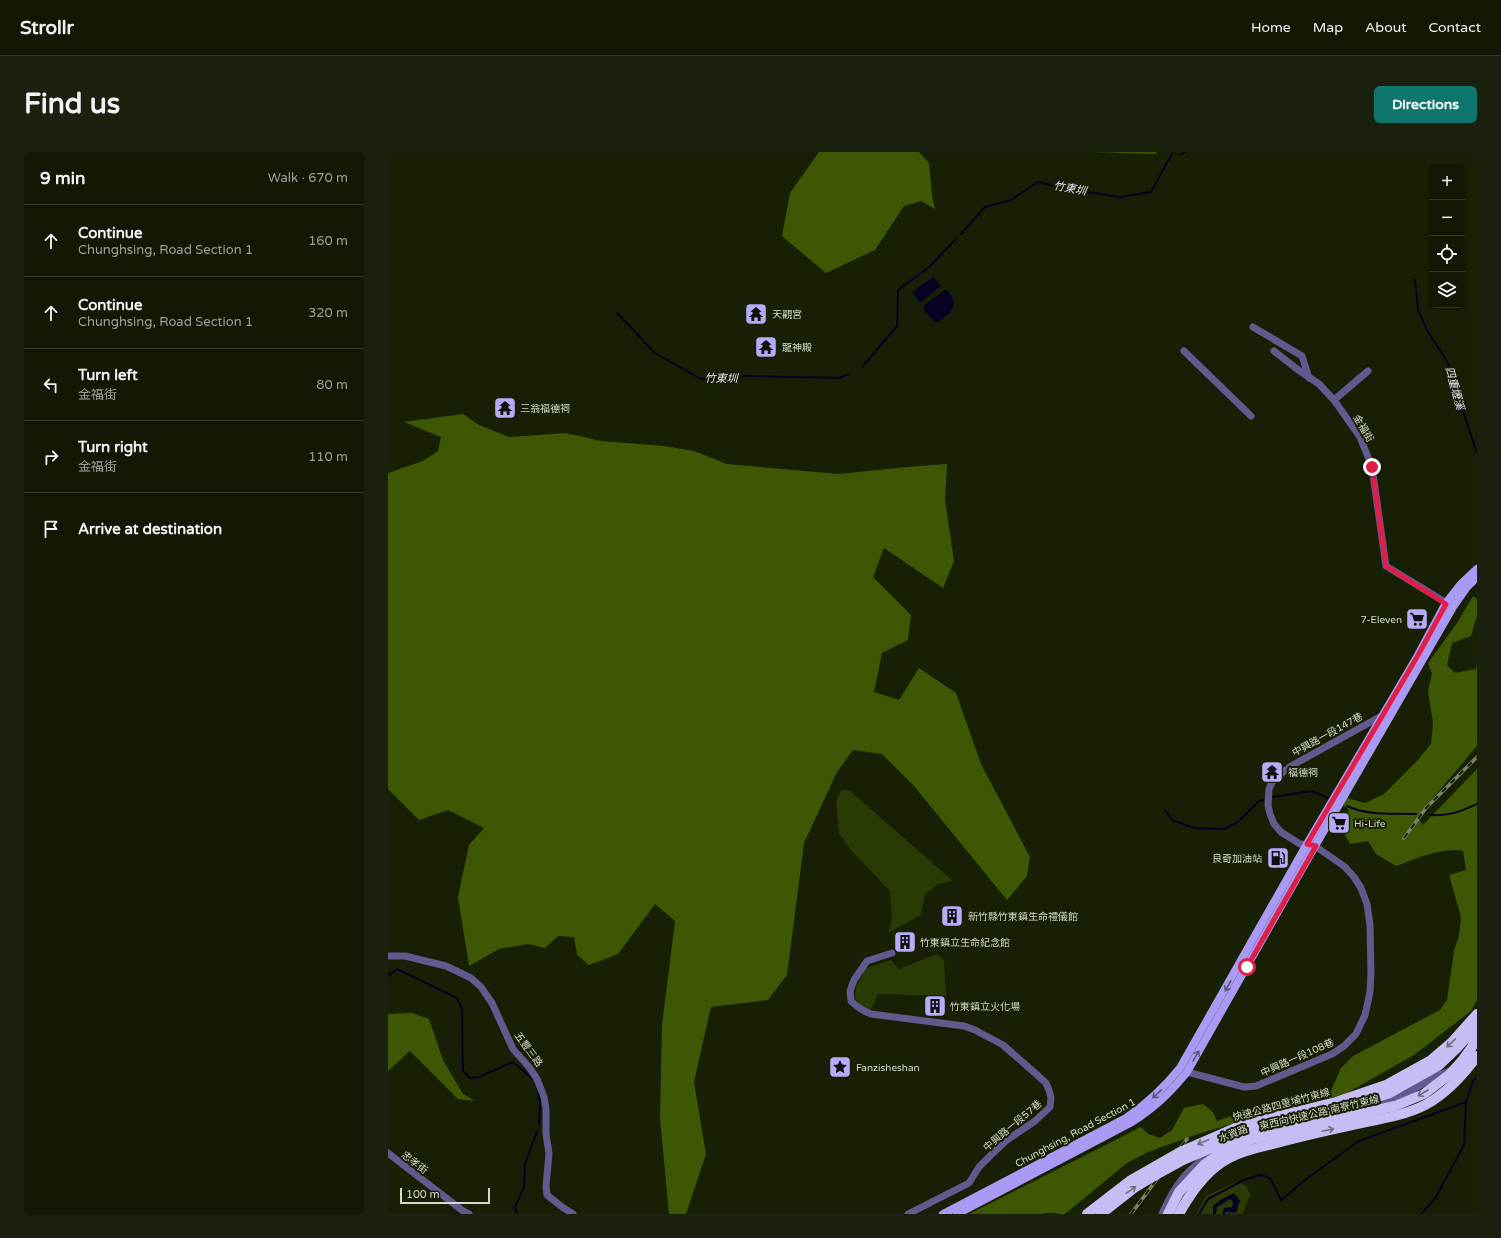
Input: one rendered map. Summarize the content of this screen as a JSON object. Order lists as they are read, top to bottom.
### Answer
{
  "streets": {
    "highway": ["快速公路四重埔竹東線", "東西向快速公路 南寮竹東線"],
    "main road": ["Chunghsing, Road Section 1"],
    "street": [
      "金福街",
      "中興路一段147巷",
      "五豐三路",
      "中興路一段108巷",
      "中興路一段57巷",
      "水資路",
      "忠孝街"
    ]
  },
  "crossings": [
    ["金福街", "Chunghsing, Road Section 1"],
    ["中興路一段147巷", "中興路一段108巷"],
    ["中興路一段147巷", "Chunghsing, Road Section 1"],
    ["中興路一段108巷", "Chunghsing, Road Section 1"]
  ],
  "water": ["竹東圳", "四重壢溪"],
  "places": {
    "temple": [
      "天觀宮",
      "龍神殿",
      "三翁福德祠",
      "福德祠"
    ],
    "supermarket": ["7-Eleven", "Hi-Life"],
    "fuel station": ["良奇加油站"],
    "building": ["新竹縣竹東鎮生命禮儀館", "竹東鎮立生命紀念館", "竹東鎮立火化場"],
    "place": ["Fanzisheshan"]
  },
  "scale_bar": "100 m",
  "page": {
    "header": "Strollr",
    "nav": [
      "Home",
      "Map",
      "About",
      "Contact"
    ],
    "buttons": "Directions",
    "title": "Find us",
    "heading": ["9 min", "Walk · 670 m"],
    "map_buttons": ["+", "−"],
    "list": [
      ["Continue", "Chunghsing, Road Section 1", "160 m"],
      ["Continue", "Chunghsing, Road Section 1", "320 m"],
      ["Turn left", "金福街", "80 m"],
      ["Turn right", "金福街", "110 m"],
      "Arrive at destination"
    ],
    "scale": "100 m"
  }
}
